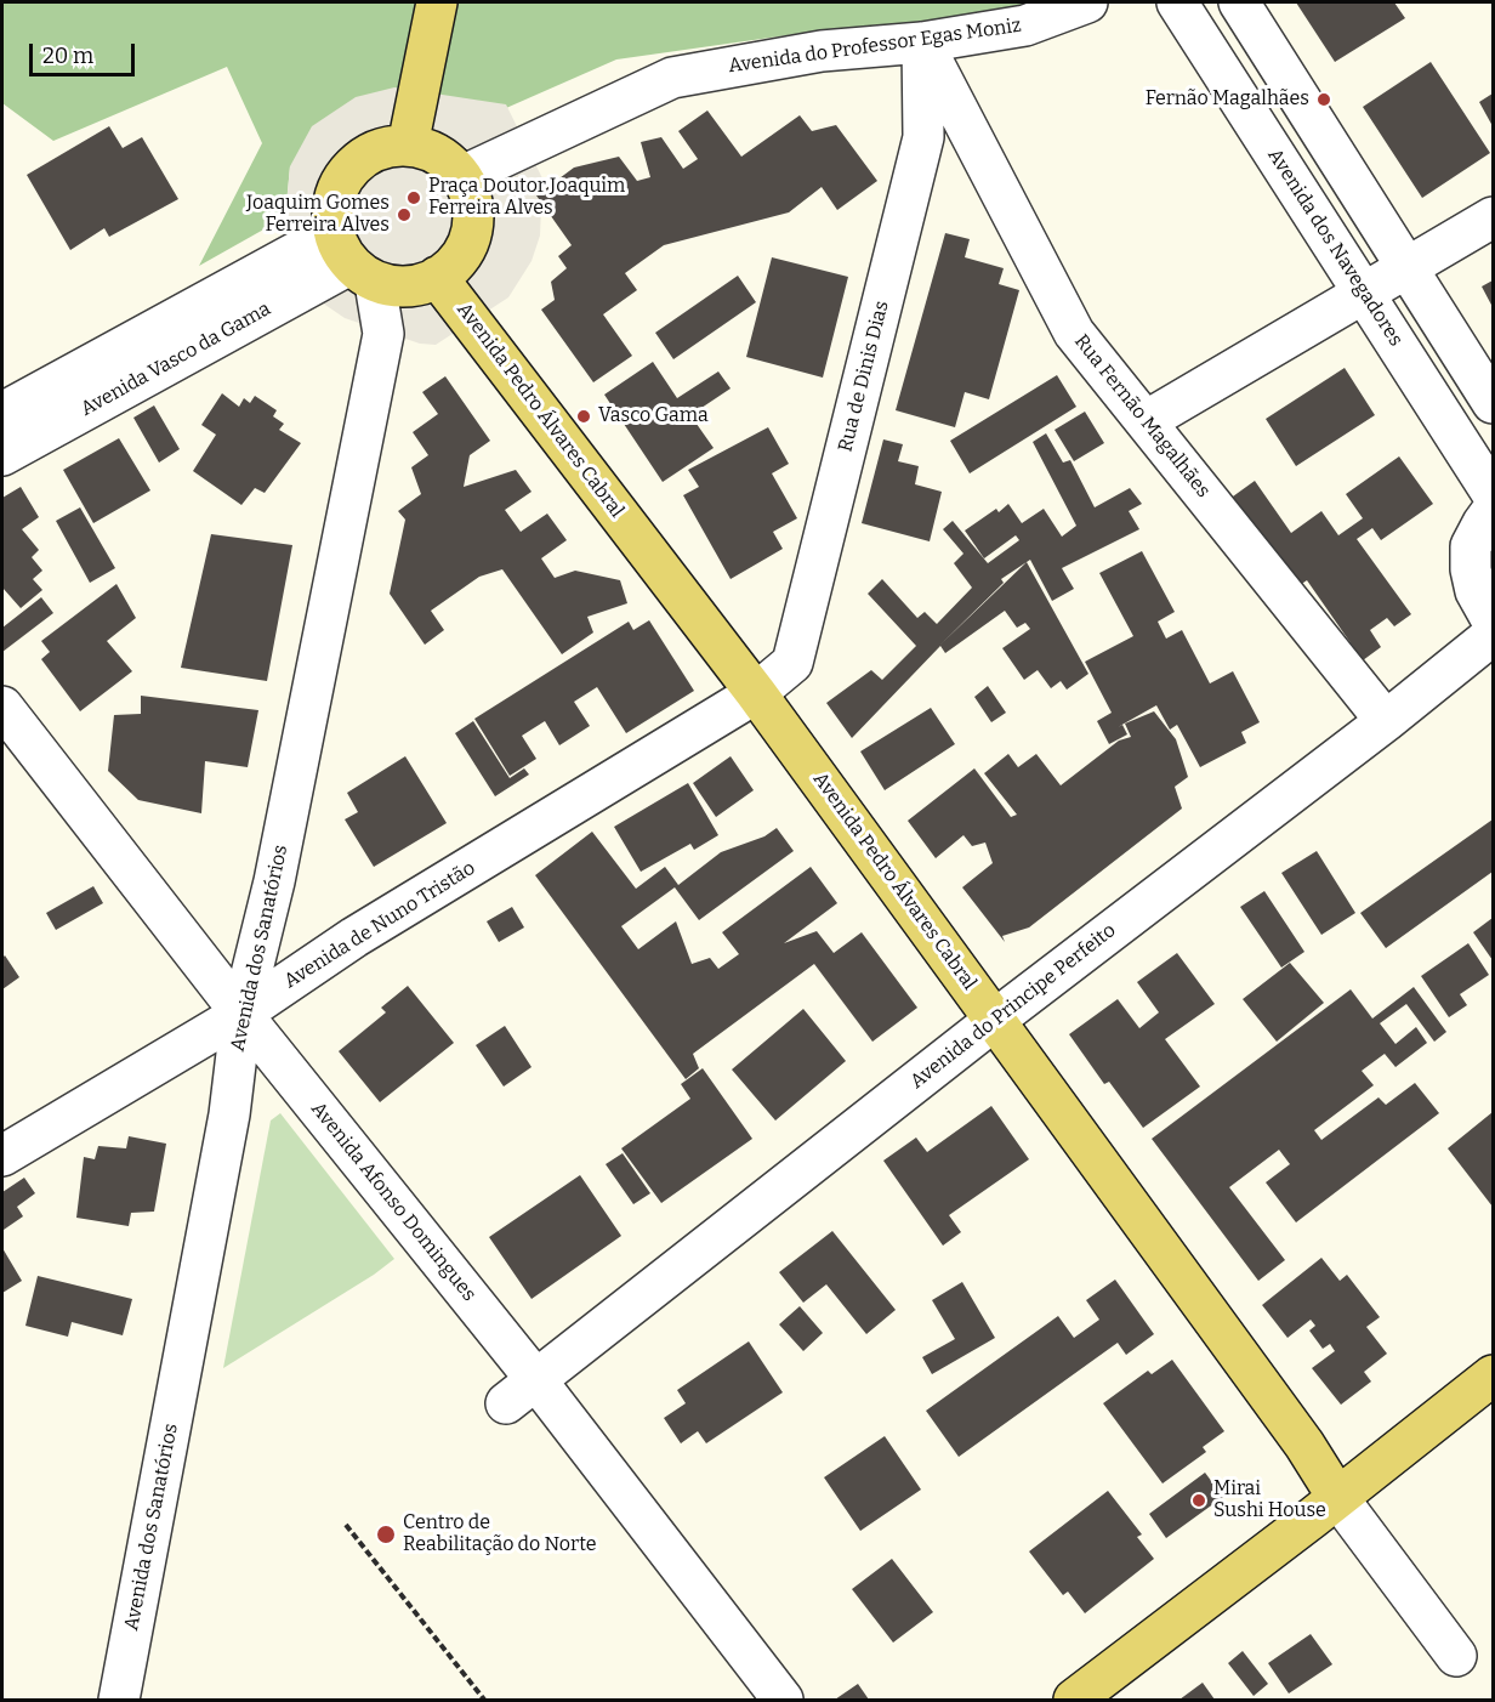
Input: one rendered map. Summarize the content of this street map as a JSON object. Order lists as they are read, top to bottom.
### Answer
{
  "streets": {
    "main road": ["Avenida Pedro Álvares Cabral", "Avenida dos Sanatórios"],
    "street": [
      "Avenida do Professor Egas Moniz",
      "Avenida dos Navegadores",
      "Avenida Vasco da Gama",
      "Rua de Dinis Dias",
      "Rua Fernão Magalhães",
      "Avenida de Nuno Tristão",
      "Avenida do Principe Perfeito",
      "Avenida Afonso Domingues"
    ]
  },
  "crossings": [
    ["Avenida do Professor Egas Moniz", "Avenida Vasco da Gama"],
    ["Avenida do Professor Egas Moniz", "Rua de Dinis Dias"],
    ["Avenida do Professor Egas Moniz", "Avenida Pedro Álvares Cabral"],
    ["Avenida do Professor Egas Moniz", "Rua Fernão Magalhães"],
    ["Avenida do Professor Egas Moniz", "Avenida dos Sanatórios"],
    ["Avenida Vasco da Gama", "Avenida Pedro Álvares Cabral"],
    ["Avenida Vasco da Gama", "Avenida dos Sanatórios"],
    ["Rua de Dinis Dias", "Avenida Pedro Álvares Cabral"],
    ["Rua de Dinis Dias", "Rua Fernão Magalhães"],
    ["Rua de Dinis Dias", "Avenida de Nuno Tristão"],
    ["Avenida Pedro Álvares Cabral", "Avenida de Nuno Tristão"],
    ["Avenida Pedro Álvares Cabral", "Avenida dos Sanatórios"],
    ["Avenida Pedro Álvares Cabral", "Avenida do Principe Perfeito"],
    ["Rua Fernão Magalhães", "Avenida do Principe Perfeito"],
    ["Avenida de Nuno Tristão", "Avenida dos Sanatórios"],
    ["Avenida de Nuno Tristão", "Avenida Afonso Domingues"],
    ["Avenida dos Sanatórios", "Avenida Afonso Domingues"],
    ["Avenida do Principe Perfeito", "Avenida Afonso Domingues"]
  ],
  "places": [
    "Fernão Magalhães",
    "Praça Doutor Joaquim Ferreira Alves",
    "Joaquim Gomes Ferreira Alves",
    "Vasco Gama",
    "Mirai Sushi House",
    "Centro de Reabilitação do Norte"
  ],
  "scale_bar": "20 m"
}
